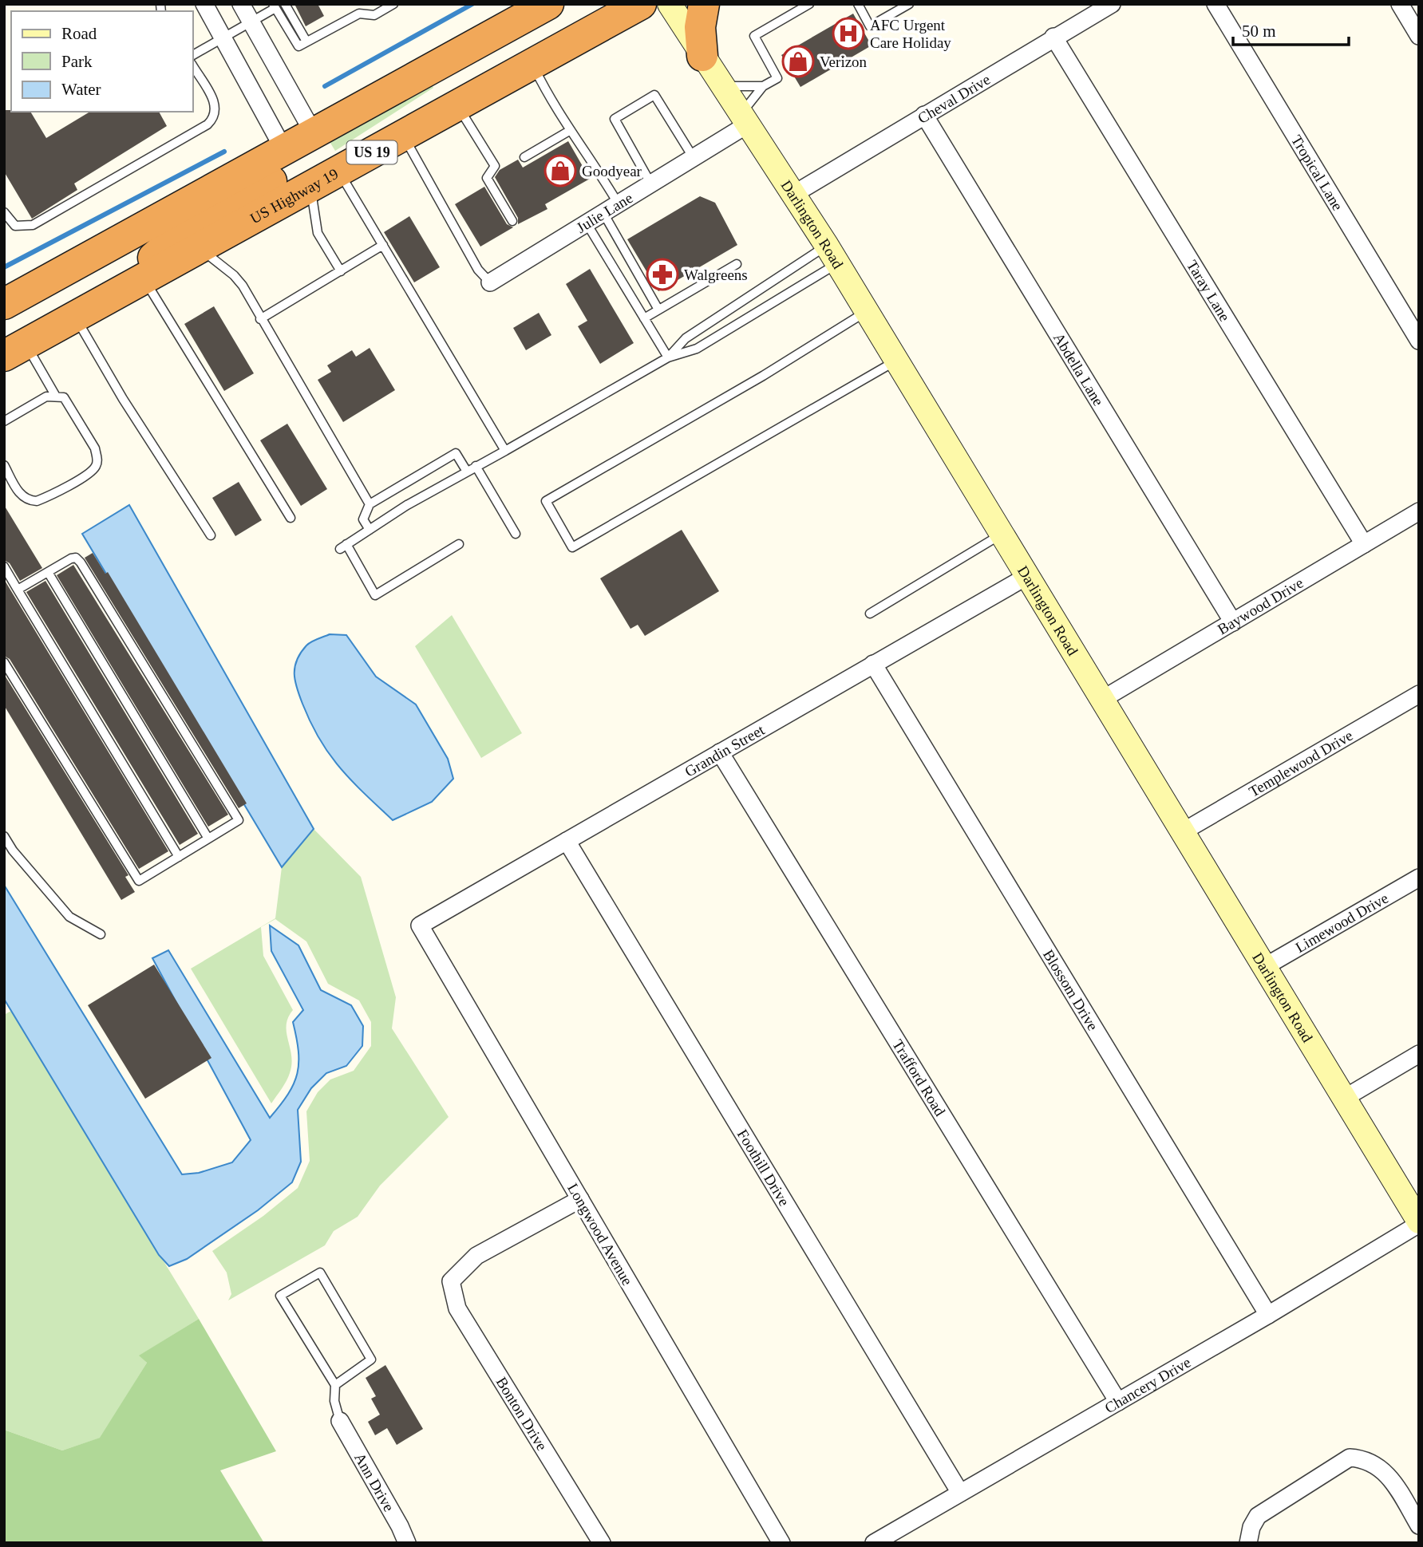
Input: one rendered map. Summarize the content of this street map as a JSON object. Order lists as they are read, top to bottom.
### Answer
{
  "streets": {
    "highway": ["US 19", "US Highway 19"],
    "street": [
      "Cheval Drive",
      "Tropical Lane",
      "Julie Lane",
      "Darlington Road",
      "Taray Lane",
      "Abdella Lane",
      "Baywood Drive",
      "Grandin Street",
      "Templewood Drive",
      "Limewood Drive",
      "Blossom Drive",
      "Trafford Road",
      "Foothill Drive",
      "Longwood Avenue",
      "Chancery Drive",
      "Bonton Drive",
      "Ann Drive"
    ]
  },
  "crossings": [
    ["Cheval Drive", "Darlington Road"],
    ["Cheval Drive", "Taray Lane"],
    ["Cheval Drive", "Abdella Lane"],
    ["Julie Lane", "Darlington Road"],
    ["Darlington Road", "Baywood Drive"],
    ["Darlington Road", "Grandin Street"],
    ["Darlington Road", "Templewood Drive"],
    ["Darlington Road", "Limewood Drive"],
    ["Darlington Road", "Chancery Drive"],
    ["Taray Lane", "Baywood Drive"],
    ["Abdella Lane", "Baywood Drive"],
    ["Grandin Street", "Blossom Drive"],
    ["Grandin Street", "Trafford Road"],
    ["Grandin Street", "Foothill Drive"],
    ["Grandin Street", "Longwood Avenue"],
    ["Blossom Drive", "Chancery Drive"],
    ["Trafford Road", "Chancery Drive"],
    ["Foothill Drive", "Chancery Drive"],
    ["Longwood Avenue", "Bonton Drive"]
  ],
  "places": {
    "hospital": ["AFC Urgent Care Holiday"],
    "shop": ["Verizon", "Goodyear"],
    "pharmacy": ["Walgreens"]
  },
  "legend": ["Road", "Park", "Water"],
  "scale_bar": "50 m"
}
